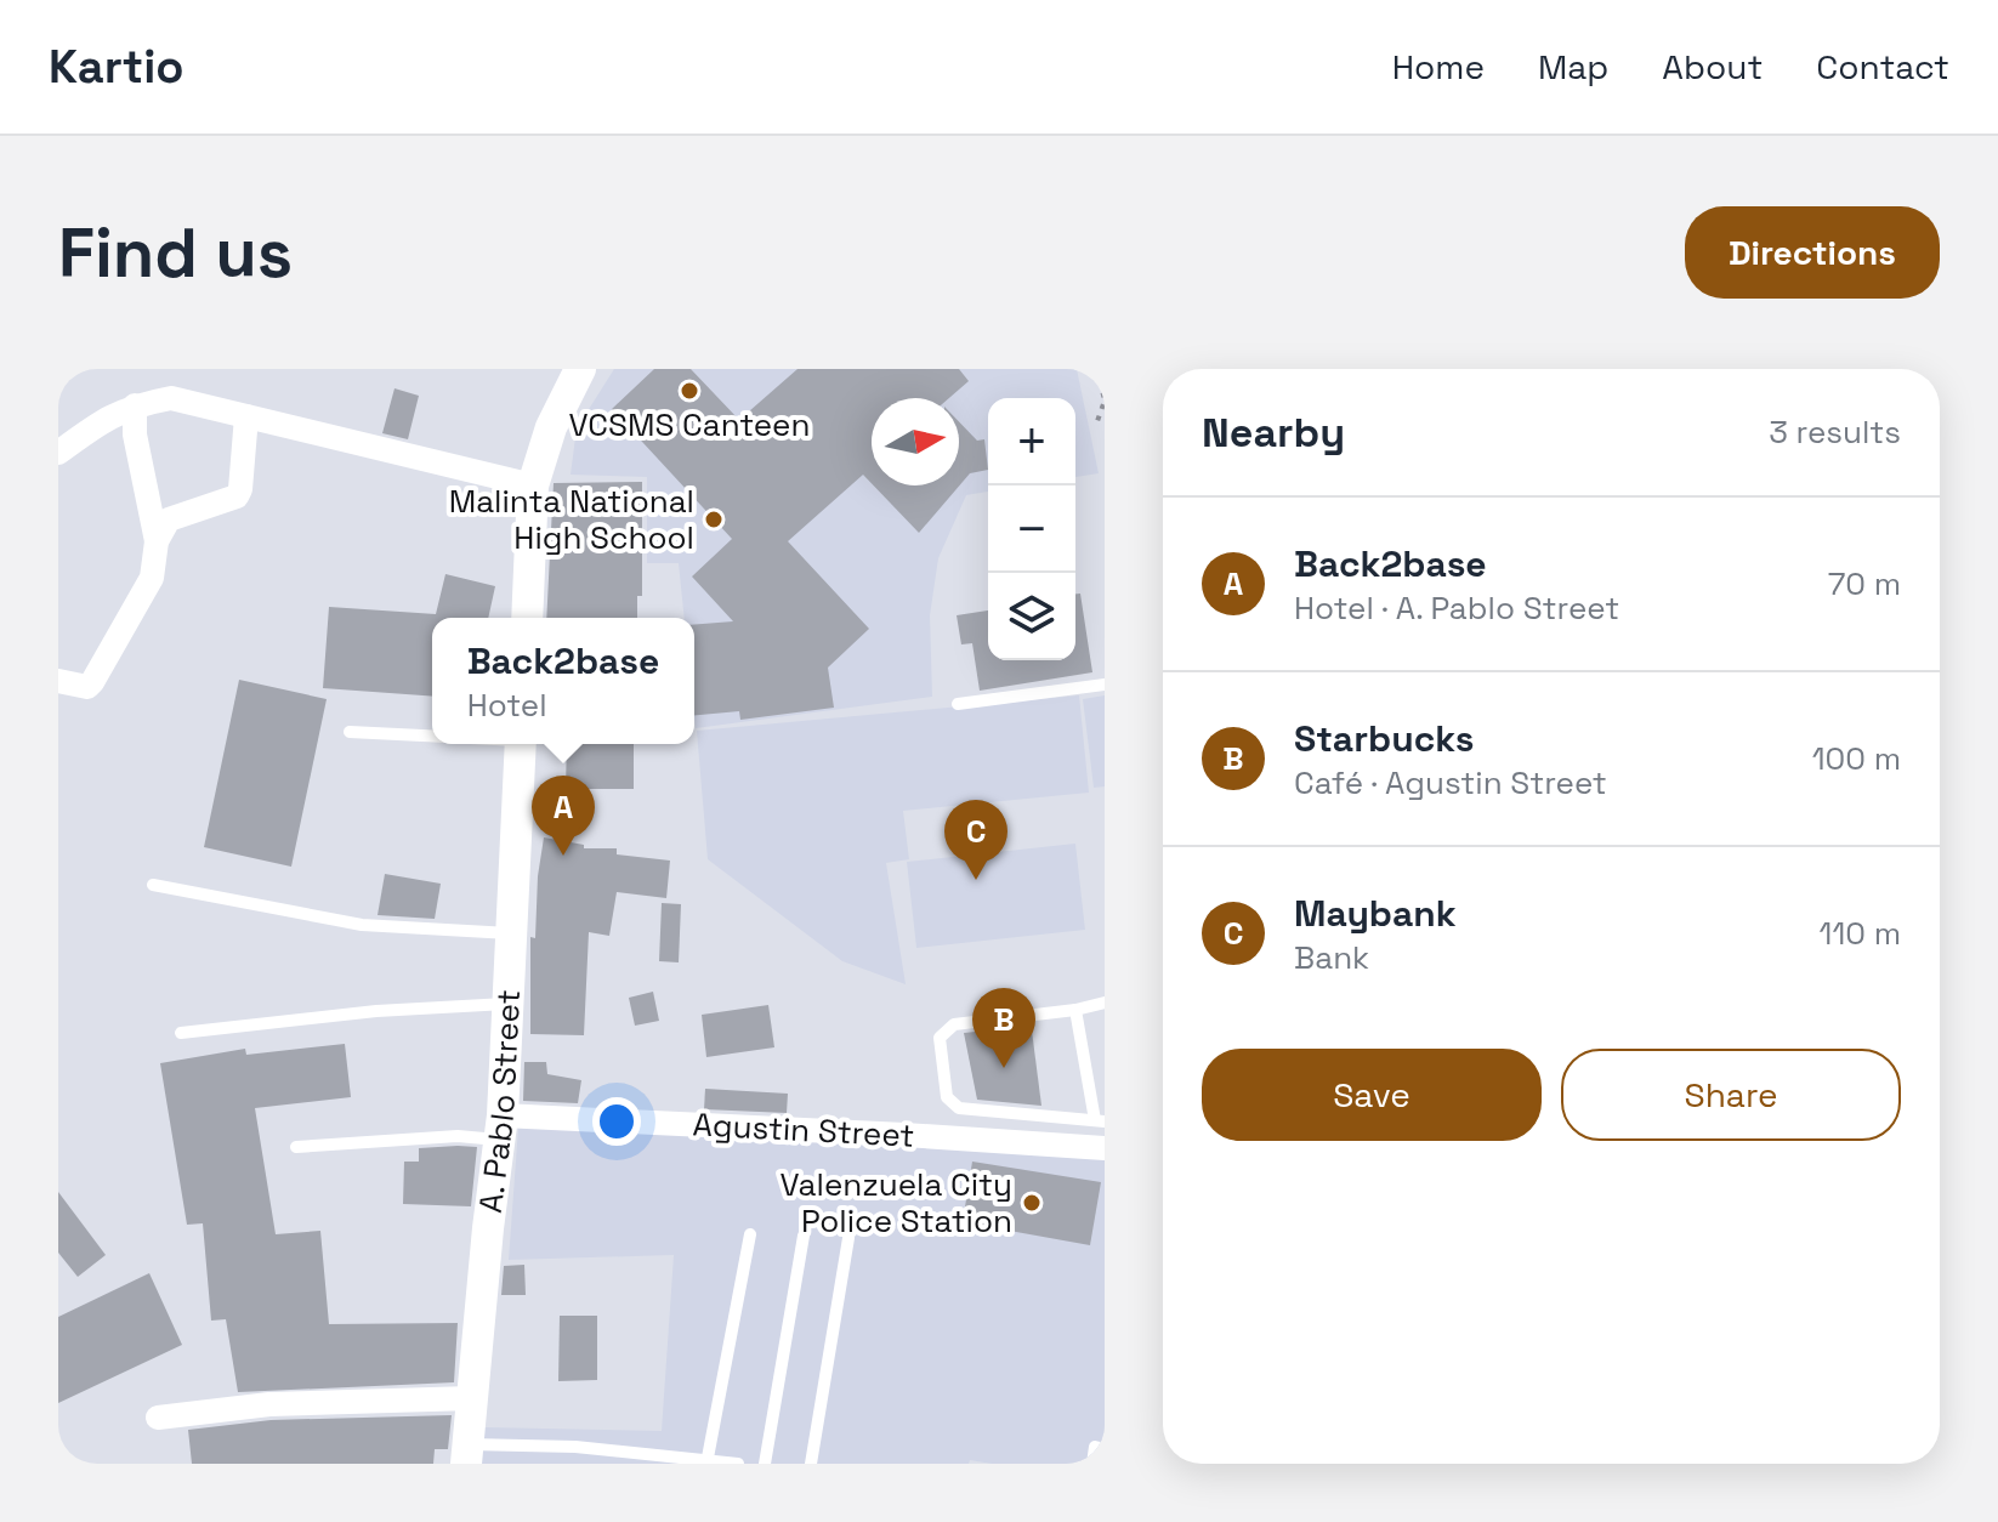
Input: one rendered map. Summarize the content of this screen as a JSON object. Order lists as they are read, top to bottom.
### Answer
{
  "streets": {
    "street": ["A. Pablo Street", "Agustin Street"]
  },
  "crossings": [
    ["A. Pablo Street", "Agustin Street"]
  ],
  "places": ["VCSMS Canteen", "Malinta National High School", "Valenzuela City Police Station"],
  "north": "right",
  "page": {
    "header": "Kartio",
    "nav": [
      "Home",
      "Map",
      "About",
      "Contact"
    ],
    "buttons": [
      "Directions",
      ["Save", "Share"]
    ],
    "title": "Find us",
    "heading": ["Nearby", "3 results"],
    "map_buttons": ["+", "−"],
    "list": [
      {
        "mark": "A",
        "name": "Back2base",
        "note": "Hotel · A. Pablo Street",
        "value": "70 m"
      },
      {
        "mark": "B",
        "name": "Starbucks",
        "note": "Café · Agustin Street",
        "value": "100 m"
      },
      {
        "mark": "C",
        "name": "Maybank",
        "note": "Bank",
        "value": "110 m"
      }
    ],
    "popup": ["Back2base", "Hotel"],
    "pins": ["A", "C", "B"]
  }
}
